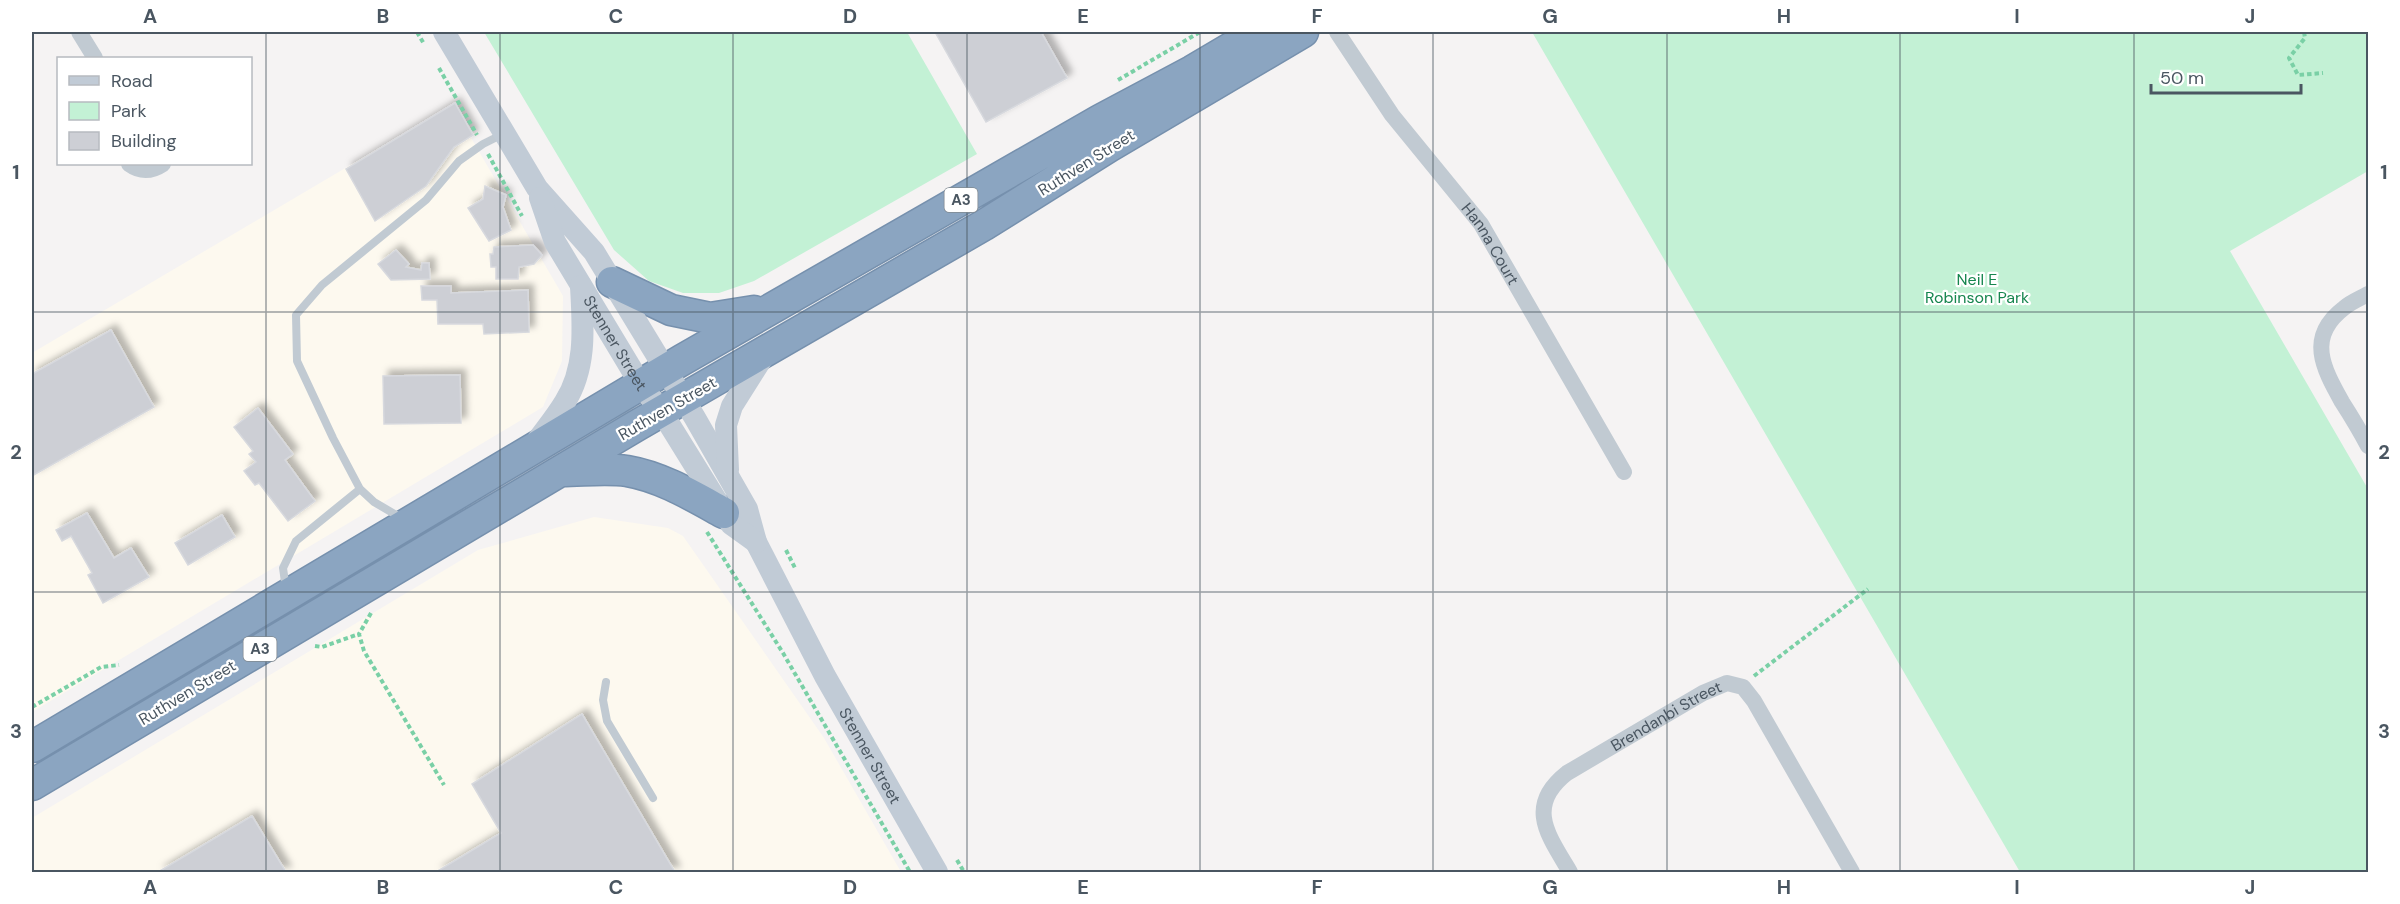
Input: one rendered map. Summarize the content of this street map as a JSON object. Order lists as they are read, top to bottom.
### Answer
{
  "streets": {
    "highway": ["Ruthven Street", "A3"],
    "main road": ["Stenner Street"],
    "street": ["Hanna Court", "Brendanbi Street"]
  },
  "crossings": [
    ["Ruthven Street", "Stenner Street"]
  ],
  "parks": ["Neil E Robinson Park"],
  "legend": ["Road", "Park", "Building"],
  "scale_bar": "50 m",
  "grid": {
    "columns": [
      "A",
      "B",
      "C",
      "D",
      "E",
      "F",
      "G",
      "H",
      "I",
      "J"
    ],
    "rows": ["1", "2", "3"]
  }
}
